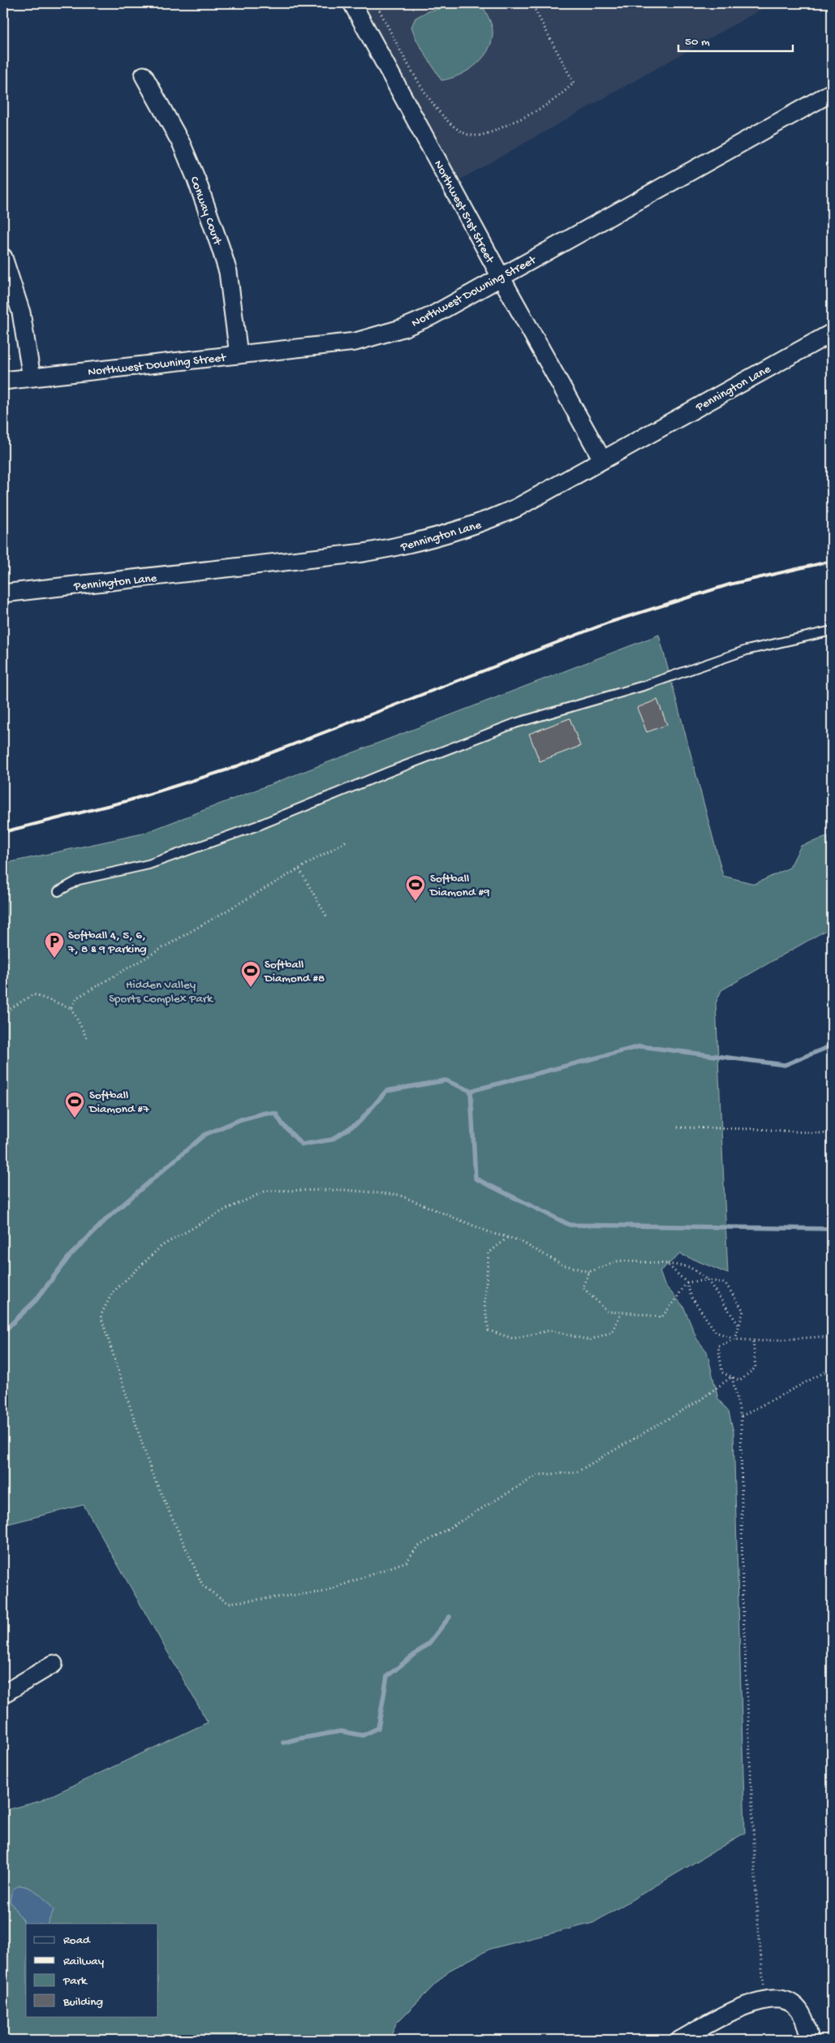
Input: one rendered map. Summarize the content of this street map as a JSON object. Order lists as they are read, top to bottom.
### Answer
{
  "streets": {
    "street": [
      "Conway Court",
      "Northwest 51st Street",
      "Northwest Downing Street",
      "Pennington Lane"
    ]
  },
  "crossings": [
    ["Conway Court", "Northwest Downing Street"],
    ["Northwest 51st Street", "Northwest Downing Street"],
    ["Northwest 51st Street", "Pennington Lane"]
  ],
  "parks": ["Hidden Valley Sports Complex Park"],
  "places": {
    "sports": ["Softball Diamond #9", "Softball Diamond #8", "Softball Diamond #7"],
    "parking": ["Softball 4, 5, 6, 7, 8 & 9 Parking"]
  },
  "legend": [
    "Road",
    "Railway",
    "Park",
    "Building"
  ],
  "scale_bar": "50 m"
}
